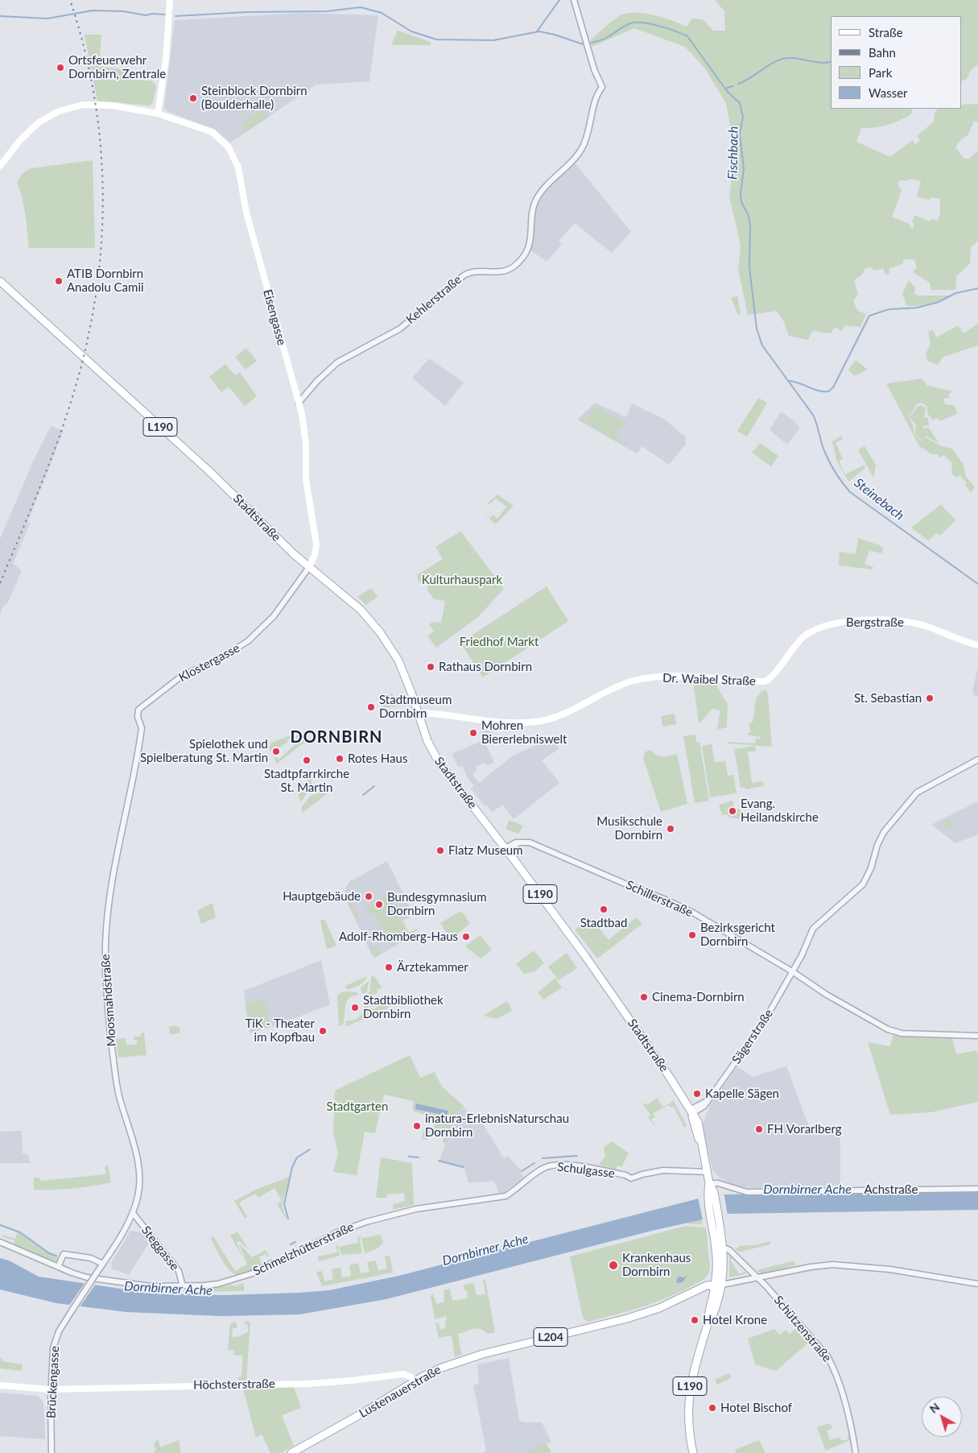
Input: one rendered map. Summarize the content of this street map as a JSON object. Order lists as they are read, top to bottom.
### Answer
{
  "streets": {
    "main road": [
      "Eisengasse",
      "L190",
      "Stadtstraße",
      "Bergstraße",
      "Dr. Waibel Straße",
      "L204",
      "Höchsterstraße",
      "Lustenauerstraße"
    ],
    "street": [
      "Kehlerstraße",
      "Klostergasse",
      "Schillerstraße",
      "Moosmahdstraße",
      "Sägerstraße",
      "Schulgasse",
      "Achstraße",
      "Steggasse",
      "Schmelzhütterstraße",
      "Schützenstraße",
      "Brückengasse"
    ]
  },
  "crossings": [
    ["Kehlerstraße", "Eisengasse"],
    ["Eisengasse", "Stadtstraße"],
    ["Eisengasse", "Klostergasse"],
    ["L190", "Stadtstraße"],
    ["L190", "Schützenstraße"],
    ["L190", "Lustenauerstraße"],
    ["Stadtstraße", "Klostergasse"],
    ["Stadtstraße", "Dr. Waibel Straße"],
    ["Stadtstraße", "Schillerstraße"],
    ["Stadtstraße", "Sägerstraße"],
    ["Stadtstraße", "Schulgasse"],
    ["Stadtstraße", "Achstraße"],
    ["Bergstraße", "Dr. Waibel Straße"],
    ["Klostergasse", "Moosmahdstraße"],
    ["Schillerstraße", "Sägerstraße"],
    ["Moosmahdstraße", "Steggasse"],
    ["Moosmahdstraße", "Brückengasse"],
    ["Schulgasse", "Schmelzhütterstraße"],
    ["Steggasse", "Schmelzhütterstraße"],
    ["Brückengasse", "Höchsterstraße"],
    ["Höchsterstraße", "Lustenauerstraße"]
  ],
  "districts": ["DORNBIRN"],
  "water": ["Fischbach", "Steinebach", "Dornbirner Ache"],
  "parks": ["Kulturhauspark", "Friedhof Markt", "Stadtgarten"],
  "places": [
    "Ortsfeuerwehr Dornbirn, Zentrale",
    "Steinblock Dornbirn (Boulderhalle)",
    "ATIB Dornbirn Anadolu Camii",
    "Rathaus Dornbirn",
    "St. Sebastian",
    "Stadtmuseum Dornbirn",
    "Mohren Biererlebniswelt",
    "Spielothek und Spielberatung St. Martin",
    "Rotes Haus",
    "Stadtpfarrkirche St. Martin",
    "Evang. Heilandskirche",
    "Musikschule Dornbirn",
    "Flatz Museum",
    "Hauptgebäude",
    "Bundesgymnasium Dornbirn",
    "Stadtbad",
    "Bezirksgericht Dornbirn",
    "Adolf-Rhomberg-Haus",
    "Ärztekammer",
    "Cinema-Dornbirn",
    "Stadtbibliothek Dornbirn",
    "TiK - Theater im Kopfbau",
    "Kapelle Sägen",
    "inatura-ErlebnisNaturschau Dornbirn",
    "FH Vorarlberg",
    "Krankenhaus Dornbirn",
    "Hotel Krone",
    "Hotel Bischof"
  ],
  "legend": [
    "Straße",
    "Bahn",
    "Park",
    "Wasser"
  ],
  "north": "top left"
}
